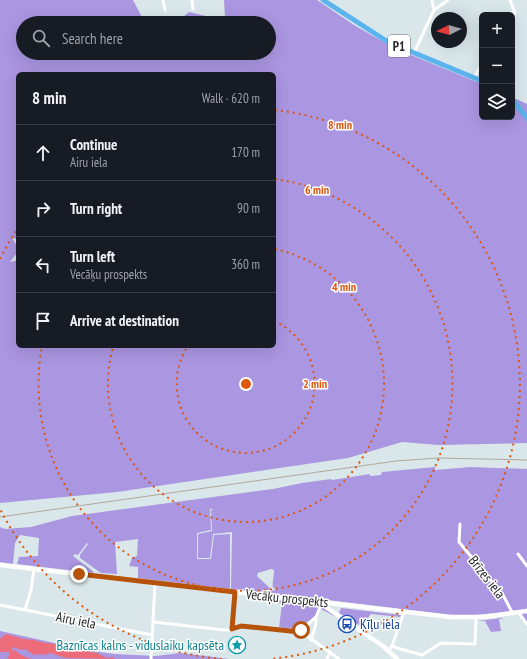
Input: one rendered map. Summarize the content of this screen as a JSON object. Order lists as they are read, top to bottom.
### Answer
{
  "streets": {
    "main road": ["P1", "Vecāķu prospekts"],
    "street": ["Brīzes iela", "Airu iela"]
  },
  "crossings": [
    ["Brīzes iela", "Vecāķu prospekts"]
  ],
  "places": {
    "bus stop": ["Ķīļu iela"],
    "place": ["Baznīcas kalns - viduslaiku kapsēta"]
  },
  "north": "left",
  "page": {
    "map_buttons": ["+", "−"],
    "search": "Search here",
    "heading": ["8 min", "Walk · 620 m"],
    "list": [
      ["Continue", "Airu iela", "170 m"],
      ["Turn right", "90 m"],
      ["Turn left", "Vecāķu prospekts", "360 m"],
      "Arrive at destination"
    ]
  },
  "rings": [
    "8 min",
    "6 min",
    "4 min",
    "2 min"
  ]
}
